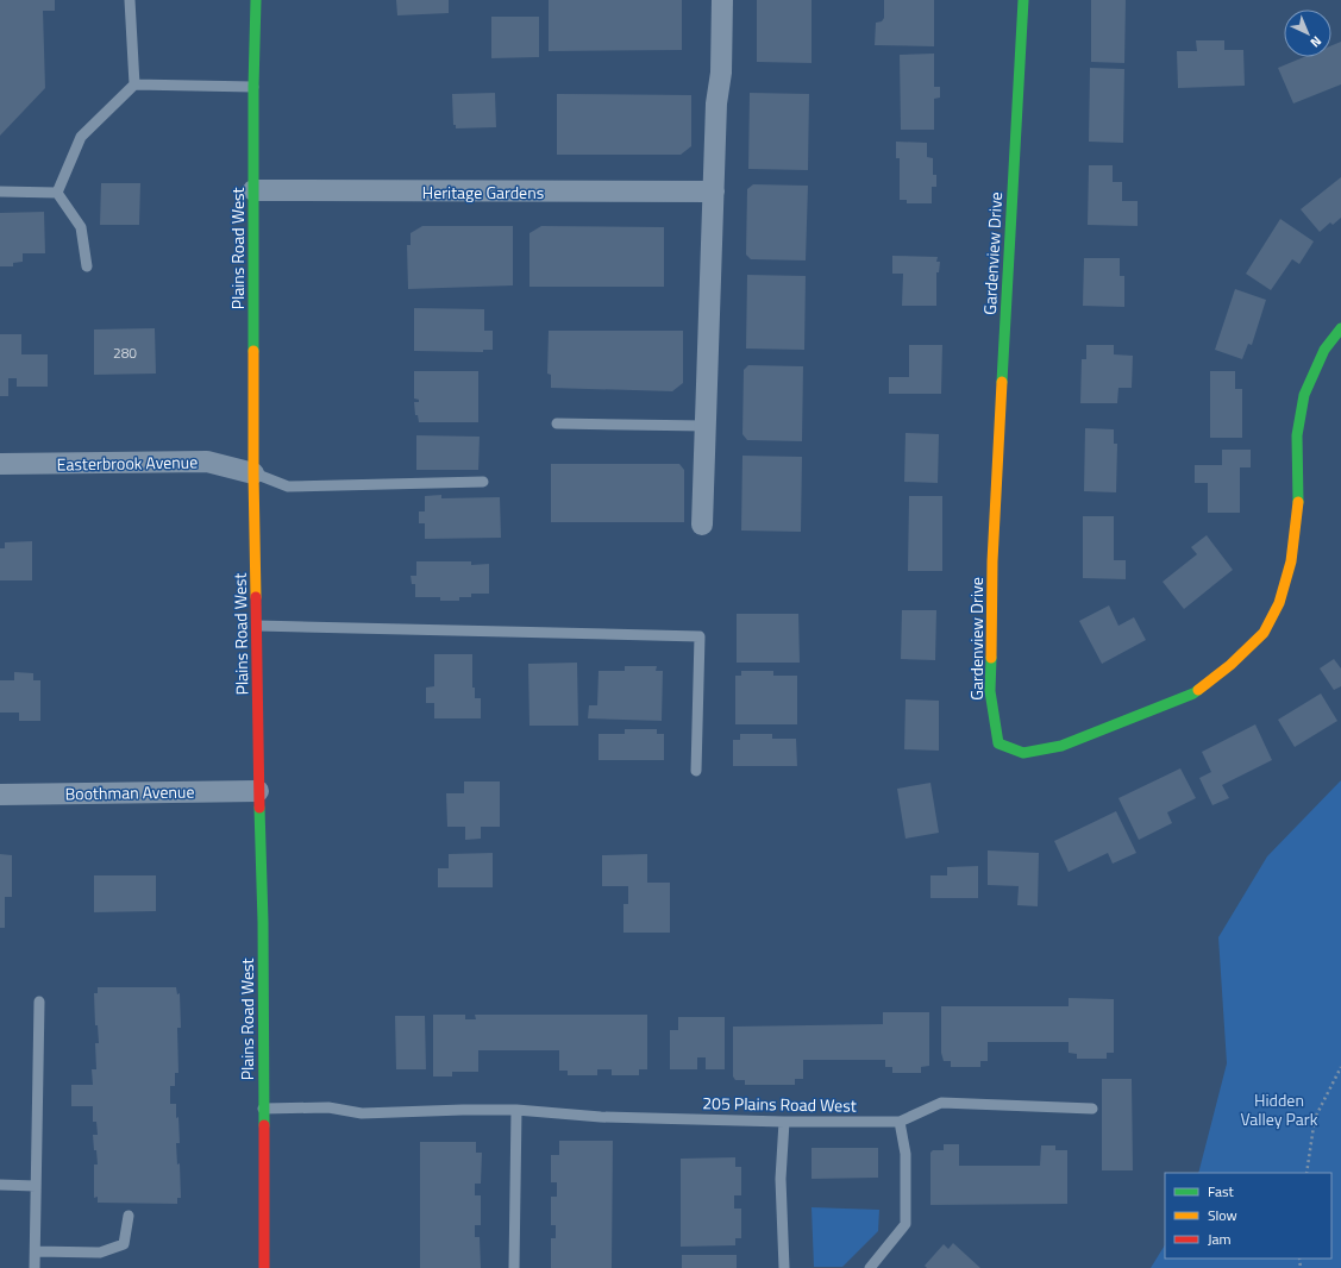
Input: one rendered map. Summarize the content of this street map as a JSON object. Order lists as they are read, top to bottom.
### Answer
{
  "streets": {
    "street": [
      "Heritage Gardens",
      "Plains Road West",
      "Gardenview Drive",
      "Easterbrook Avenue",
      "Boothman Avenue"
    ],
    "lane": ["205 Plains Road West"]
  },
  "crossings": [
    ["Heritage Gardens", "Plains Road West"],
    ["Plains Road West", "Easterbrook Avenue"],
    ["Plains Road West", "Boothman Avenue"],
    ["Plains Road West", "205 Plains Road West"]
  ],
  "parks": ["Hidden Valley Park"],
  "house_numbers": ["280"],
  "legend": ["Fast", "Slow", "Jam"],
  "north": "bottom right"
}
